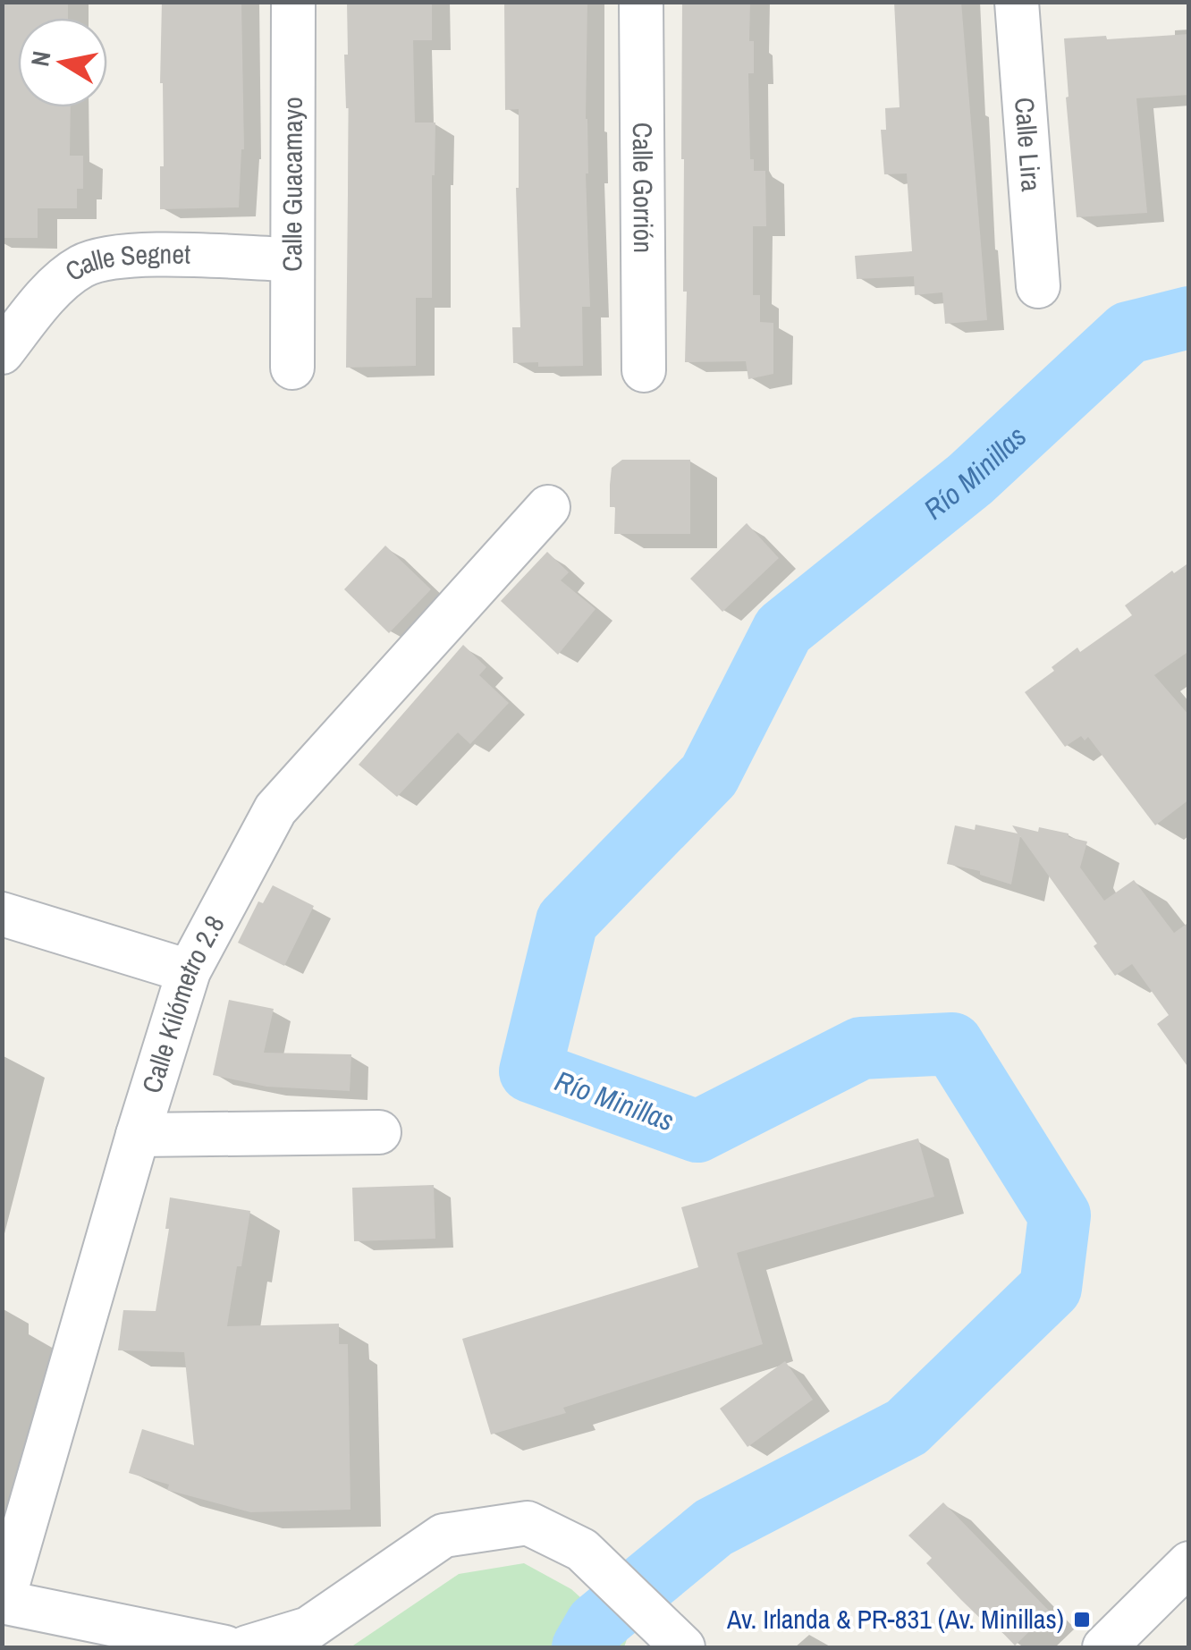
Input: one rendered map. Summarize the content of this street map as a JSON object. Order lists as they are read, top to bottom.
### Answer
{
  "streets": {
    "street": [
      "Calle Lira",
      "Calle Guacamayo",
      "Calle Gorrión",
      "Calle Segnet",
      "Calle Kilómetro 2.8"
    ]
  },
  "crossings": [
    ["Calle Guacamayo", "Calle Segnet"]
  ],
  "water": ["Río Minillas"],
  "places": {
    "transit": ["Av. Irlanda & PR-831 (Av. Minillas)"]
  },
  "north": "left"
}
